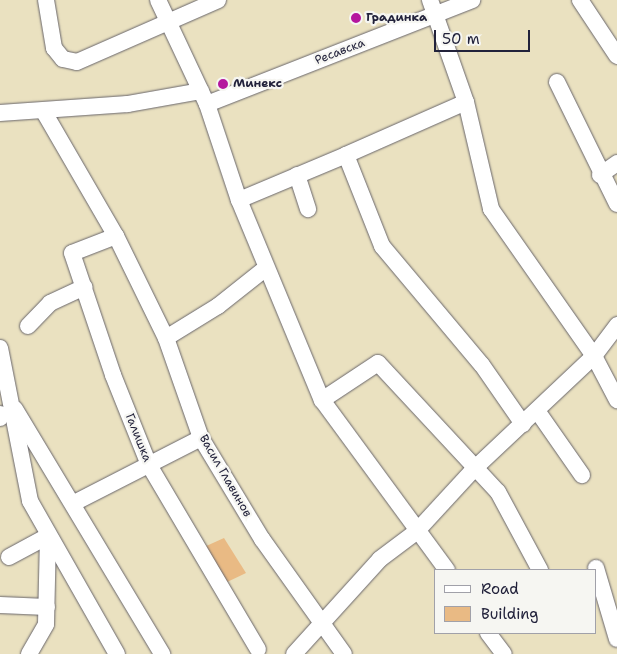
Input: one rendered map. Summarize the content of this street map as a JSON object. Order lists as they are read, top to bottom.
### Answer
{
  "streets": {
    "street": ["Ресавска", "Галишка", "Васил Главинов"]
  },
  "crossings": [
    ["Ресавска", "Васил Главинов"],
    ["Галишка", "Васил Главинов"]
  ],
  "places": ["Градинка", "Минекс"],
  "legend": ["Road", "Building"],
  "scale_bar": "50 m"
}
